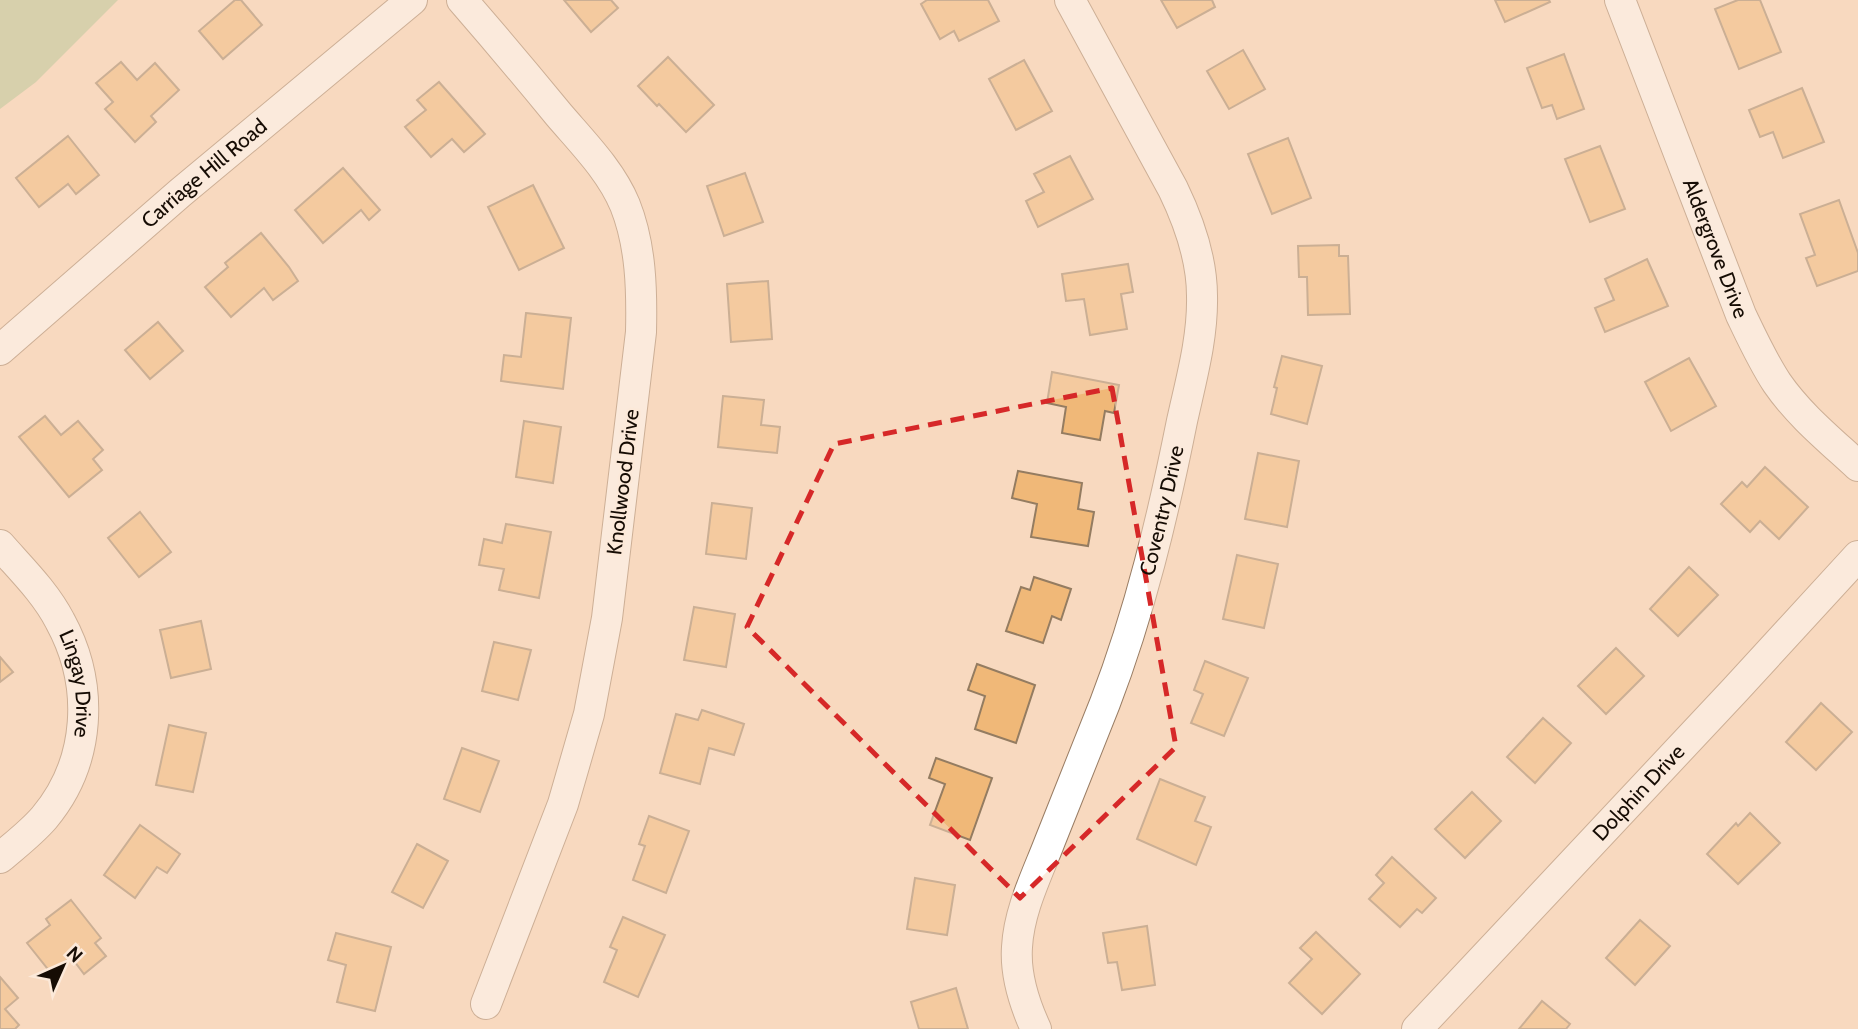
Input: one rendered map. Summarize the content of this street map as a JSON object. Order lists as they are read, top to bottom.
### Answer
{
  "streets": {
    "street": [
      "Carriage Hill Road",
      "Aldergrove Drive",
      "Knollwood Drive",
      "Coventry Drive",
      "Lingay Drive",
      "Dolphin Drive"
    ]
  },
  "north": "top right"
}
